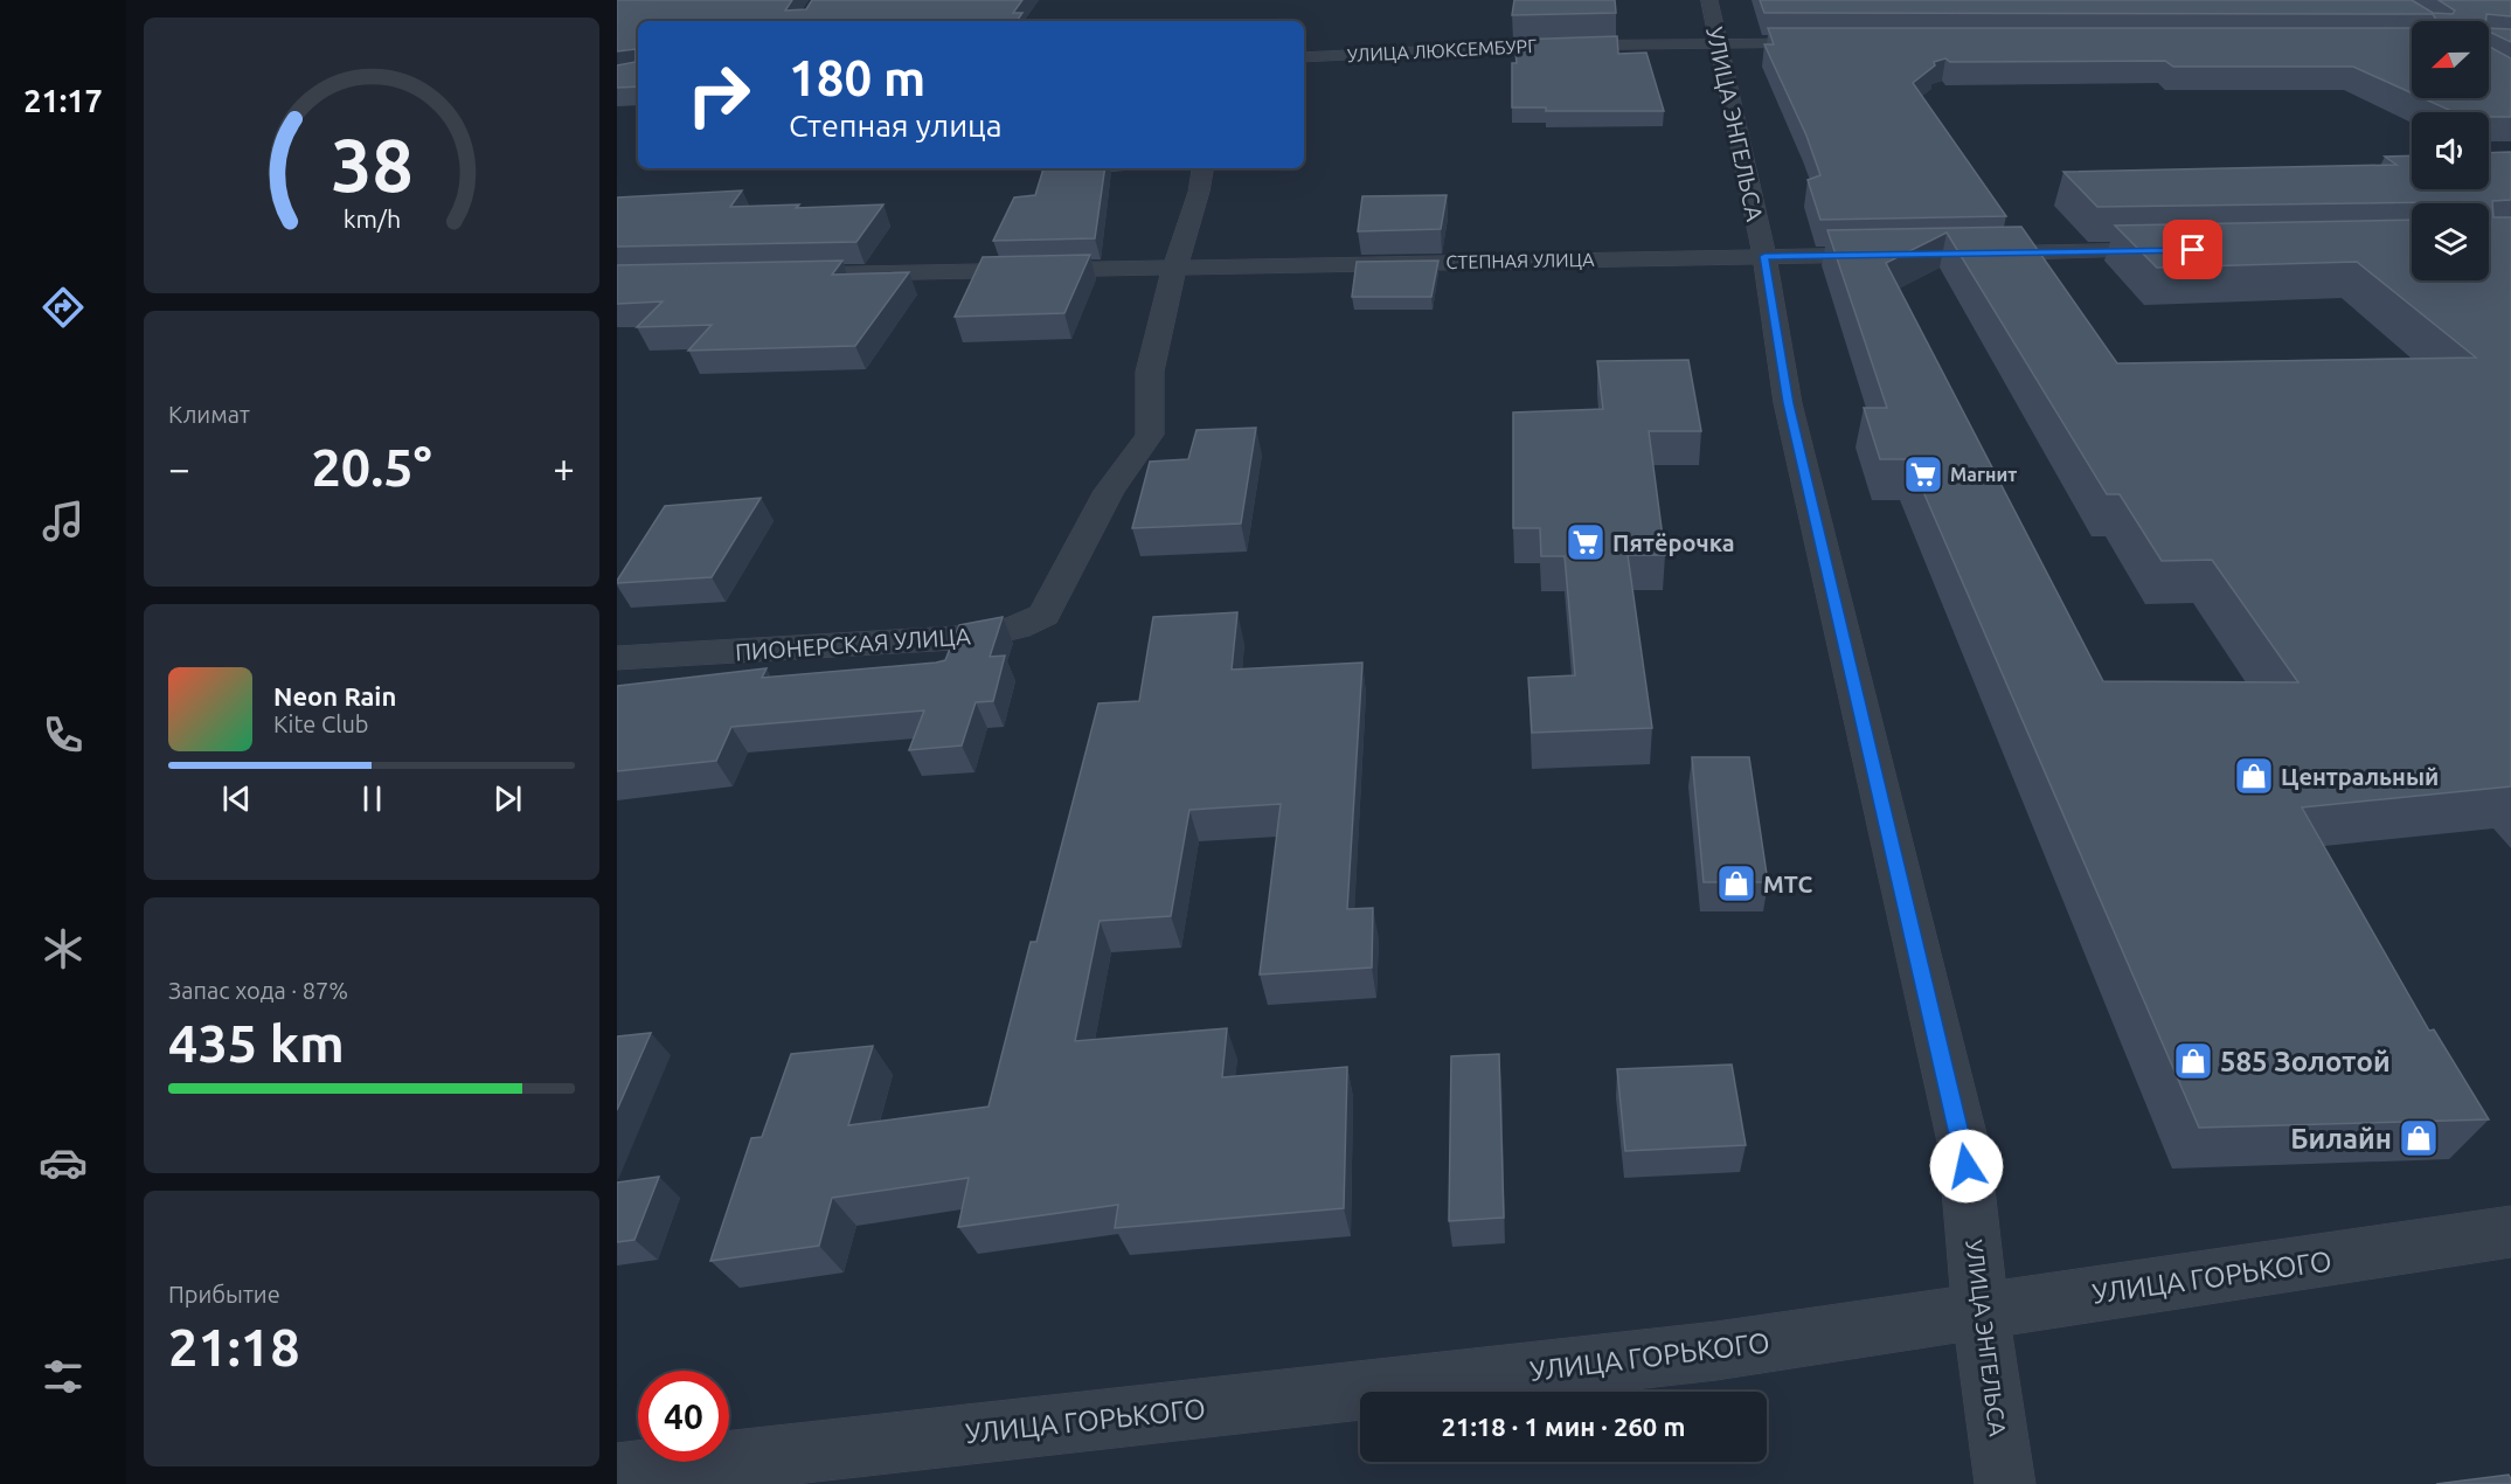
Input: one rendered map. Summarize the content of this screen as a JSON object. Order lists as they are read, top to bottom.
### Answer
{
  "streets": {
    "street": [
      "УЛИЦА ЛЮКСЕМБУРГ",
      "УЛИЦА ЭНГЕЛЬСА",
      "СТЕПНАЯ УЛИЦА",
      "ПИОНЕРСКАЯ УЛИЦА",
      "УЛИЦА ГОРЬКОГО"
    ]
  },
  "crossings": [
    ["УЛИЦА ЛЮКСЕМБУРГ", "УЛИЦА ЭНГЕЛЬСА"],
    ["УЛИЦА ЭНГЕЛЬСА", "СТЕПНАЯ УЛИЦА"],
    ["УЛИЦА ЭНГЕЛЬСА", "УЛИЦА ГОРЬКОГО"],
    ["СТЕПНАЯ УЛИЦА", "ПИОНЕРСКАЯ УЛИЦА"]
  ],
  "places": {
    "supermarket": ["Магнит", "Пятёрочка"],
    "shop": [
      "Центральный",
      "МТС",
      "585 Золотой",
      "Билайн"
    ]
  },
  "north": "left",
  "page": {
    "tabs": "21:17",
    "turn": ["180 m", "Степная улица"],
    "tile": [
      "Климат",
      ["Запас хода · 87%", "435 km"],
      ["Прибытие", "21:18"]
    ],
    "heat": ["−", "20.5°", "+"],
    "song": ["Neon Rain", "Kite Club"],
    "limit": "40",
    "trip": "21:18 · 1 мин · 260 m",
    "gauge": ["38", "km/h"]
  }
}
